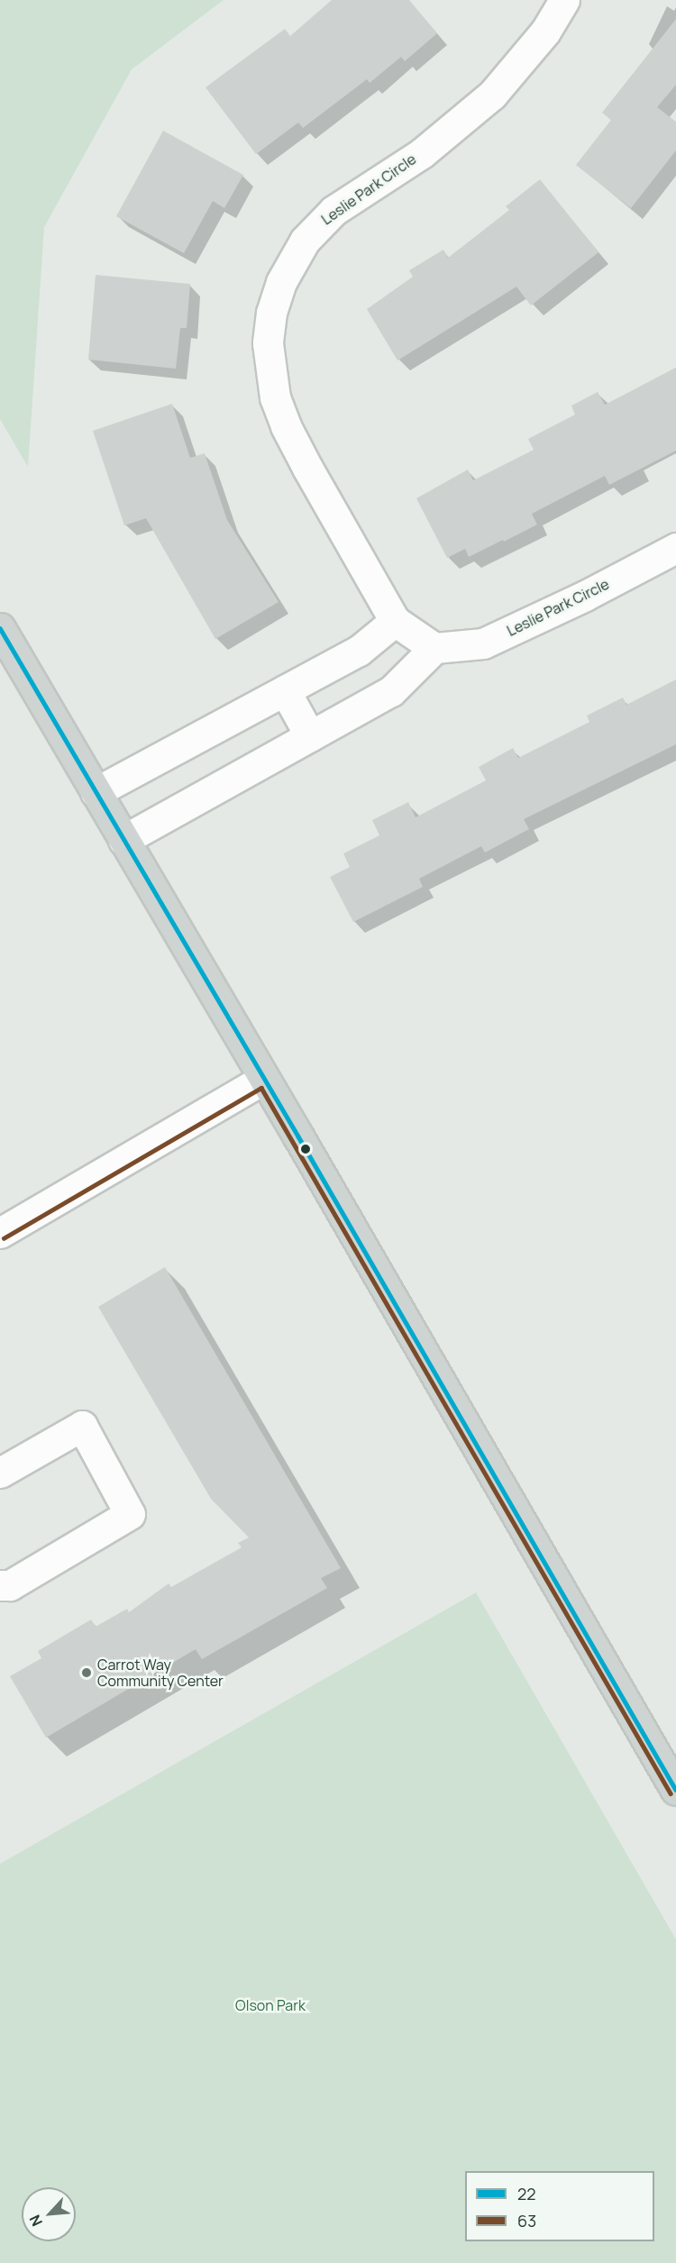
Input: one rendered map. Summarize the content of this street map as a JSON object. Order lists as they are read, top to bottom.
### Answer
{
  "streets": {
    "street": ["Leslie Park Circle"]
  },
  "parks": ["Olson Park"],
  "places": ["Carrot Way Community Center"],
  "lines": ["transit line 22", "transit line 63"],
  "legend": ["22", "63"],
  "north": "bottom left"
}
